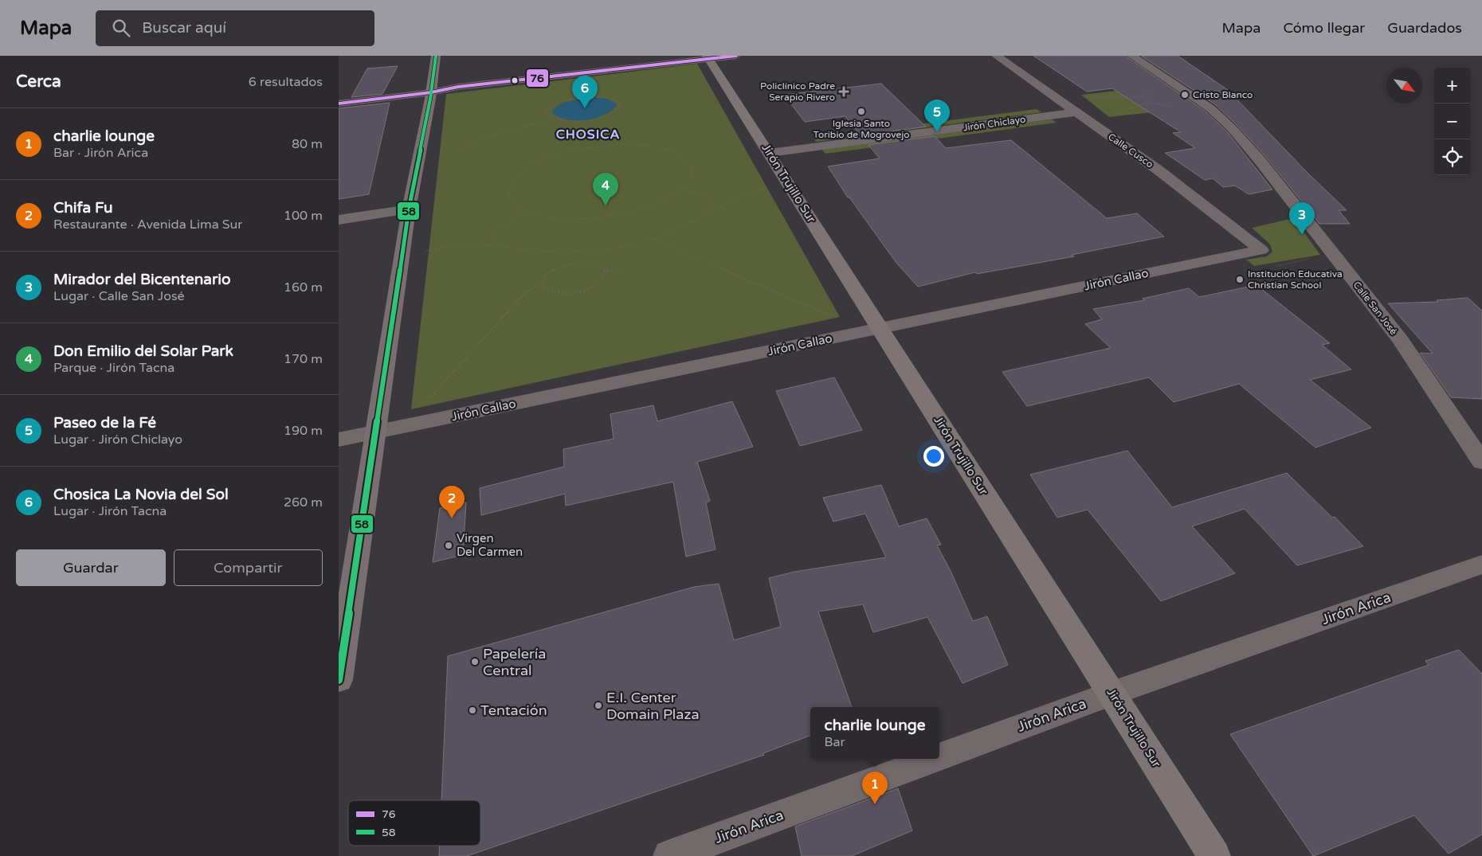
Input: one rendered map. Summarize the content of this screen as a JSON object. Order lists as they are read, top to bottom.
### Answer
{
  "streets": {
    "street": [
      "Jirón Chiclayo",
      "Calle Cusco",
      "Jirón Trujillo Sur",
      "Jirón Callao",
      "Calle San José",
      "Jirón Arica"
    ]
  },
  "crossings": [
    ["Jirón Chiclayo", "Calle Cusco"],
    ["Jirón Chiclayo", "Jirón Trujillo Sur"],
    ["Calle Cusco", "Jirón Callao"],
    ["Jirón Trujillo Sur", "Jirón Callao"],
    ["Jirón Trujillo Sur", "Jirón Arica"]
  ],
  "districts": ["CHOSICA"],
  "places": {
    "health": ["Policlínico Padre Serapio Rivero"],
    "other": [
      "Cristo Blanco",
      "Iglesia Santo Toribio de Mogrovejo",
      "Institución Educativa Christian School",
      "Virgen Del Carmen",
      "Papelería Central",
      "E.I. Center Domain Plaza",
      "Tentación"
    ]
  },
  "lines": ["transit line 76", "transit line 58"],
  "legend": ["76", "58"],
  "north": "bottom right",
  "page": {
    "header": "Mapa",
    "search": "Buscar aquí",
    "nav": ["Mapa", "Cómo llegar", "Guardados"],
    "heading": ["Cerca", "6 resultados"],
    "map_buttons": ["+", "−"],
    "pins": [
      "6",
      "5",
      "4",
      "3",
      "2",
      "1"
    ],
    "list": [
      {
        "mark": "1",
        "name": "charlie lounge",
        "note": "Bar · Jirón Arica",
        "value": "80 m"
      },
      {
        "mark": "2",
        "name": "Chifa Fu",
        "note": "Restaurante · Avenida Lima Sur",
        "value": "100 m"
      },
      {
        "mark": "3",
        "name": "Mirador del Bicentenario",
        "note": "Lugar · Calle San José",
        "value": "160 m"
      },
      {
        "mark": "4",
        "name": "Don Emilio del Solar Park",
        "note": "Parque · Jirón Tacna",
        "value": "170 m"
      },
      {
        "mark": "5",
        "name": "Paseo de la Fé",
        "note": "Lugar · Jirón Chiclayo",
        "value": "190 m"
      },
      {
        "mark": "6",
        "name": "Chosica La Novia del Sol",
        "note": "Lugar · Jirón Tacna",
        "value": "260 m"
      }
    ],
    "buttons": ["Guardar", "Compartir"],
    "popup": ["charlie lounge", "Bar"]
  }
}
